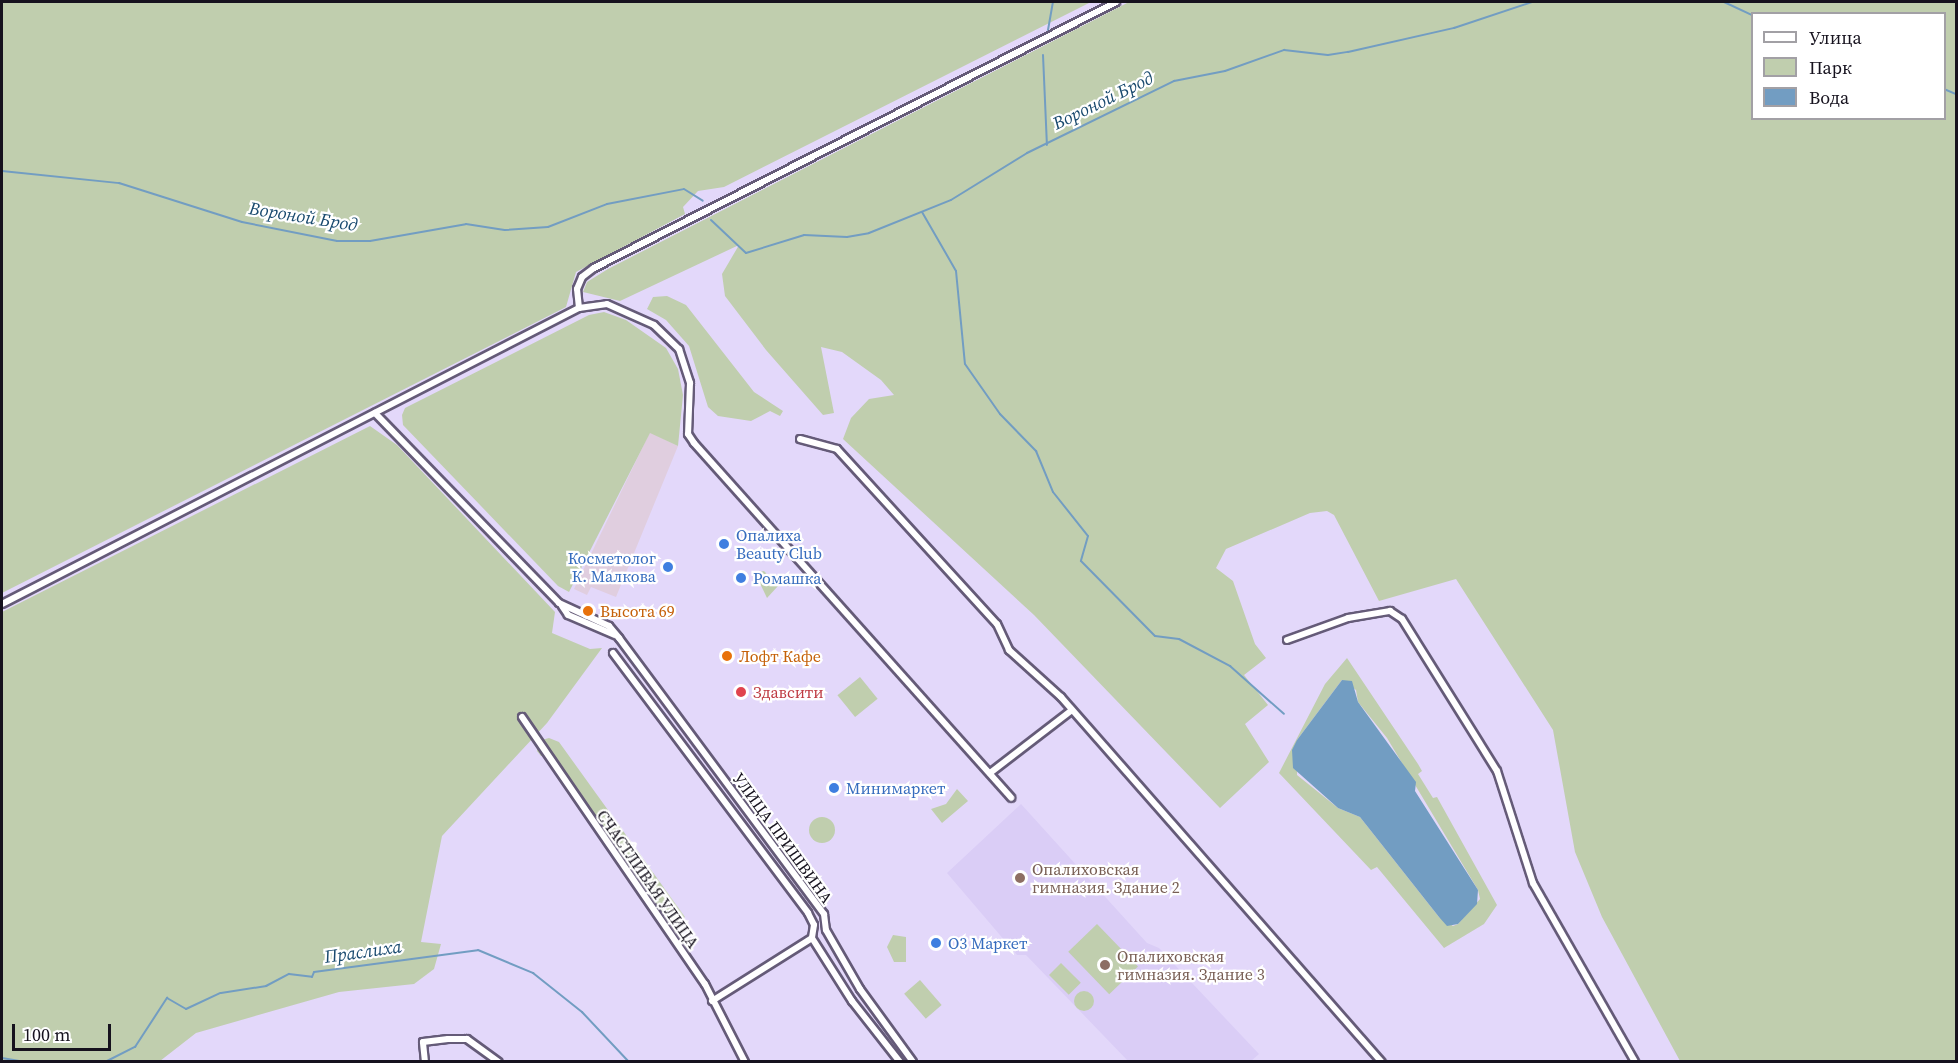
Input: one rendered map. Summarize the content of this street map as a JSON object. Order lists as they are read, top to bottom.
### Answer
{
  "streets": {
    "street": ["УЛИЦА ПРИШВИНА", "СЧАСТЛИВАЯ УЛИЦА"]
  },
  "water": ["Вороной Брод", "Праслиха"],
  "places": [
    "Опалиха Beauty Club",
    "Косметолог К. Малкова",
    "Ромашка",
    "Высота 69",
    "Лофт Кафе",
    "Здавсити",
    "Минимаркет",
    "Опалиховская гимназия. Здание 2",
    "О3 Маркет",
    "Опалиховская гимназия. Здание 3"
  ],
  "legend": ["Улица", "Парк", "Вода"],
  "scale_bar": "100 m"
}
